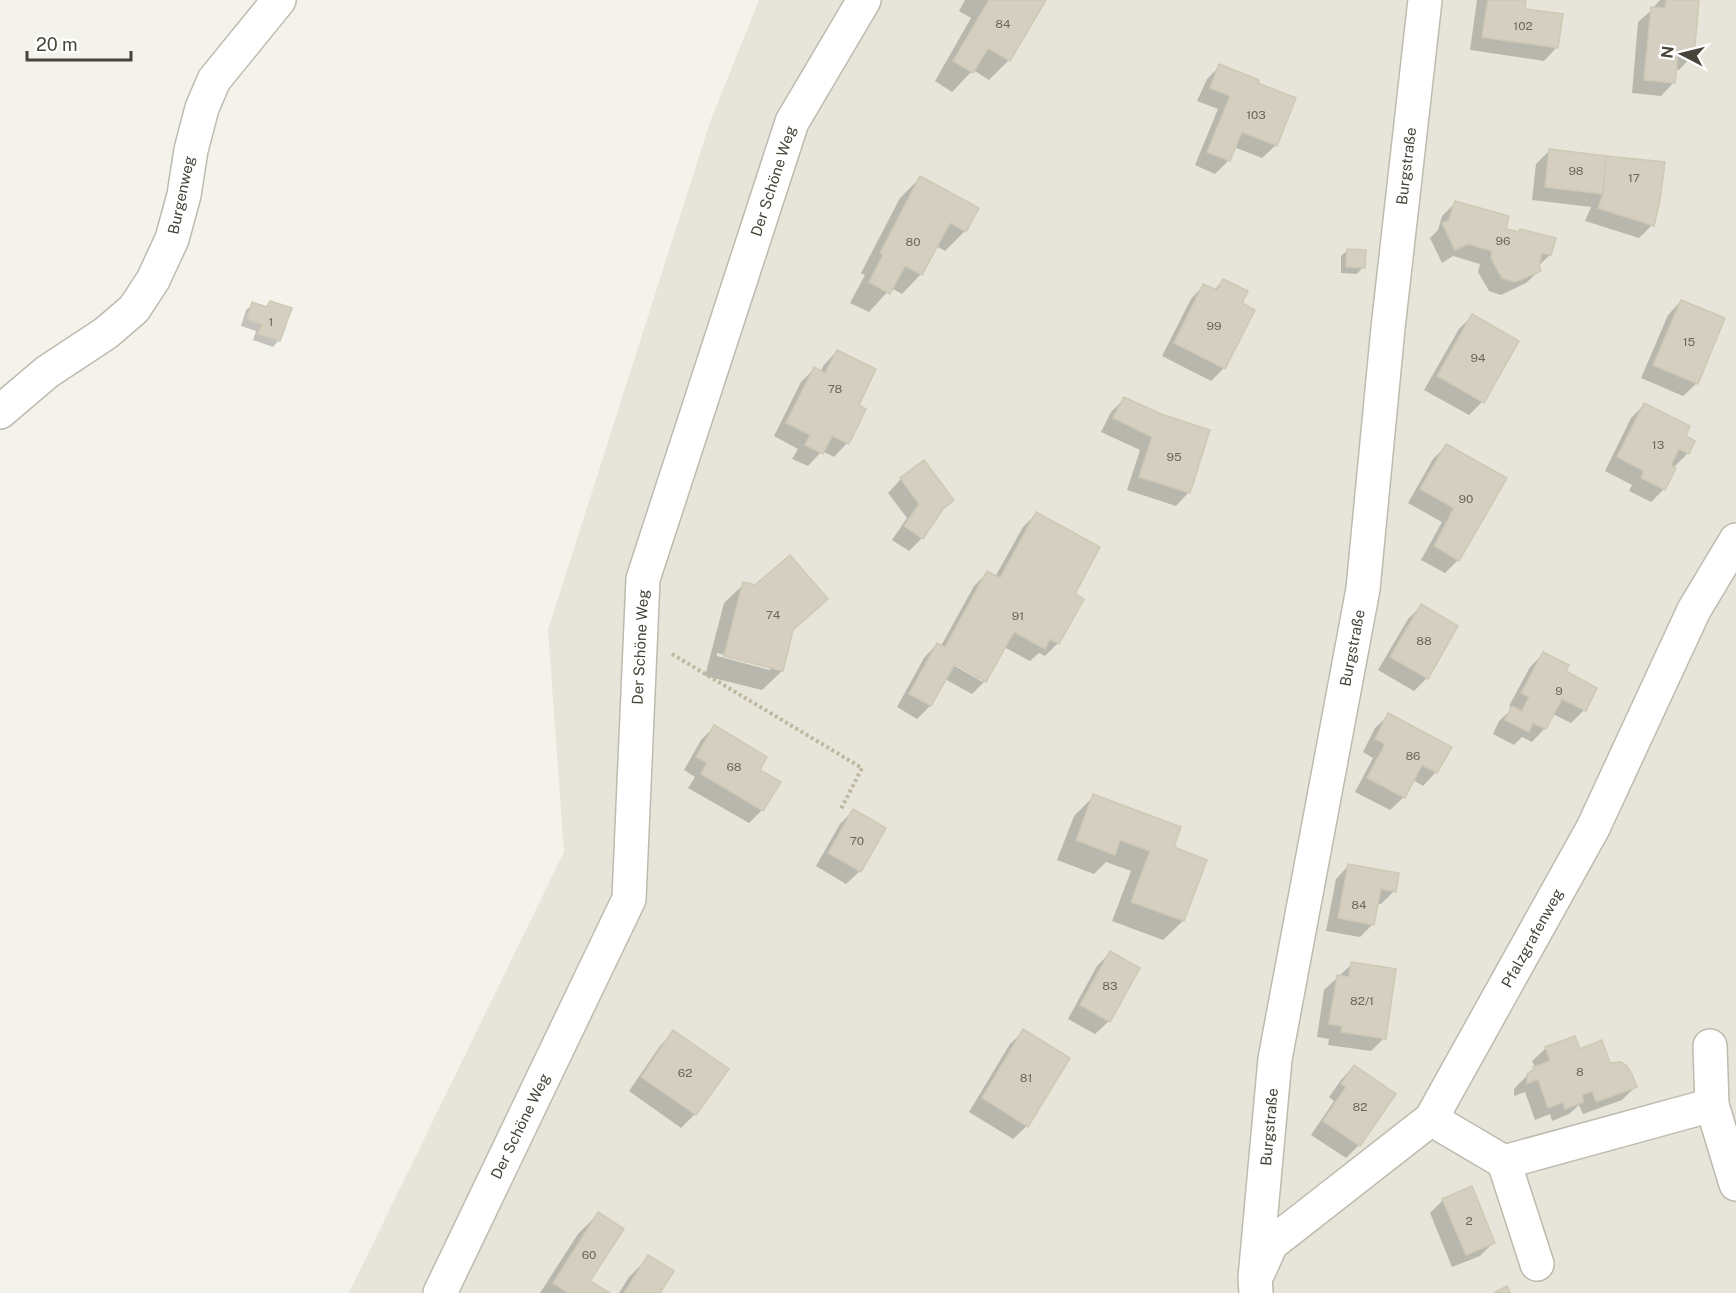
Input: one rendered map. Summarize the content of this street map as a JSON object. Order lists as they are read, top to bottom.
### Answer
{
  "streets": {
    "street": [
      "Burgstraße",
      "Der Schöne Weg",
      "Burgenweg",
      "Pfalzgrafenweg"
    ]
  },
  "crossings": [
    ["Burgstraße", "Pfalzgrafenweg"]
  ],
  "house_numbers": [
    "84",
    "102",
    "103",
    "98",
    "17",
    "96",
    "80",
    "1",
    "99",
    "15",
    "94",
    "78",
    "13",
    "95",
    "90",
    "74",
    "91",
    "88",
    "9",
    "86",
    "68",
    "70",
    "84",
    "83",
    "82/1",
    "8",
    "62",
    "81",
    "82",
    "2",
    "60"
  ],
  "scale_bar": "20 m",
  "north": "left"
}
